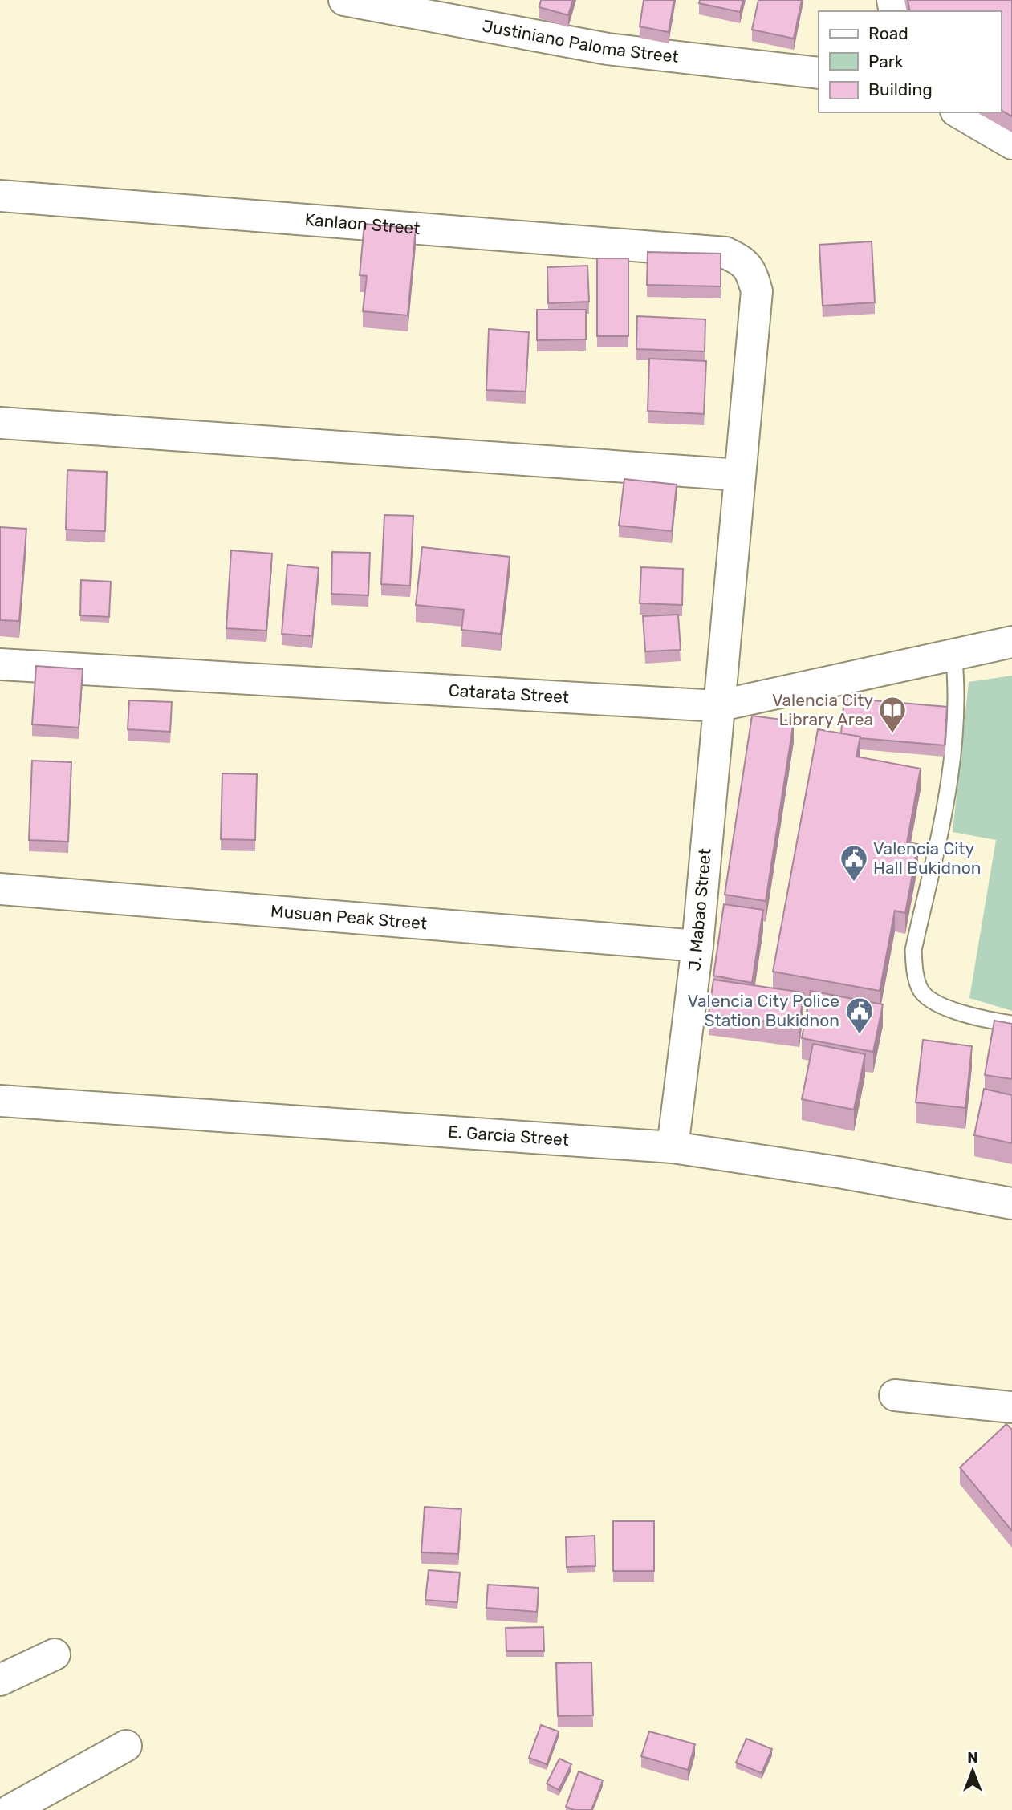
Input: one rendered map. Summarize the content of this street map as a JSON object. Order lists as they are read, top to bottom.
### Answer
{
  "streets": {
    "street": [
      "Justiniano Paloma Street",
      "Kanlaon Street",
      "Catarata Street",
      "J. Mabao Street",
      "Musuan Peak Street",
      "E. Garcia Street"
    ]
  },
  "crossings": [
    ["Kanlaon Street", "J. Mabao Street"],
    ["Catarata Street", "J. Mabao Street"],
    ["J. Mabao Street", "Musuan Peak Street"],
    ["J. Mabao Street", "E. Garcia Street"]
  ],
  "places": {
    "library": ["Valencia City Library Area"],
    "public building": ["Valencia City Hall Bukidnon", "Valencia City Police Station Bukidnon"]
  },
  "legend": ["Road", "Park", "Building"],
  "north": "top"
}
